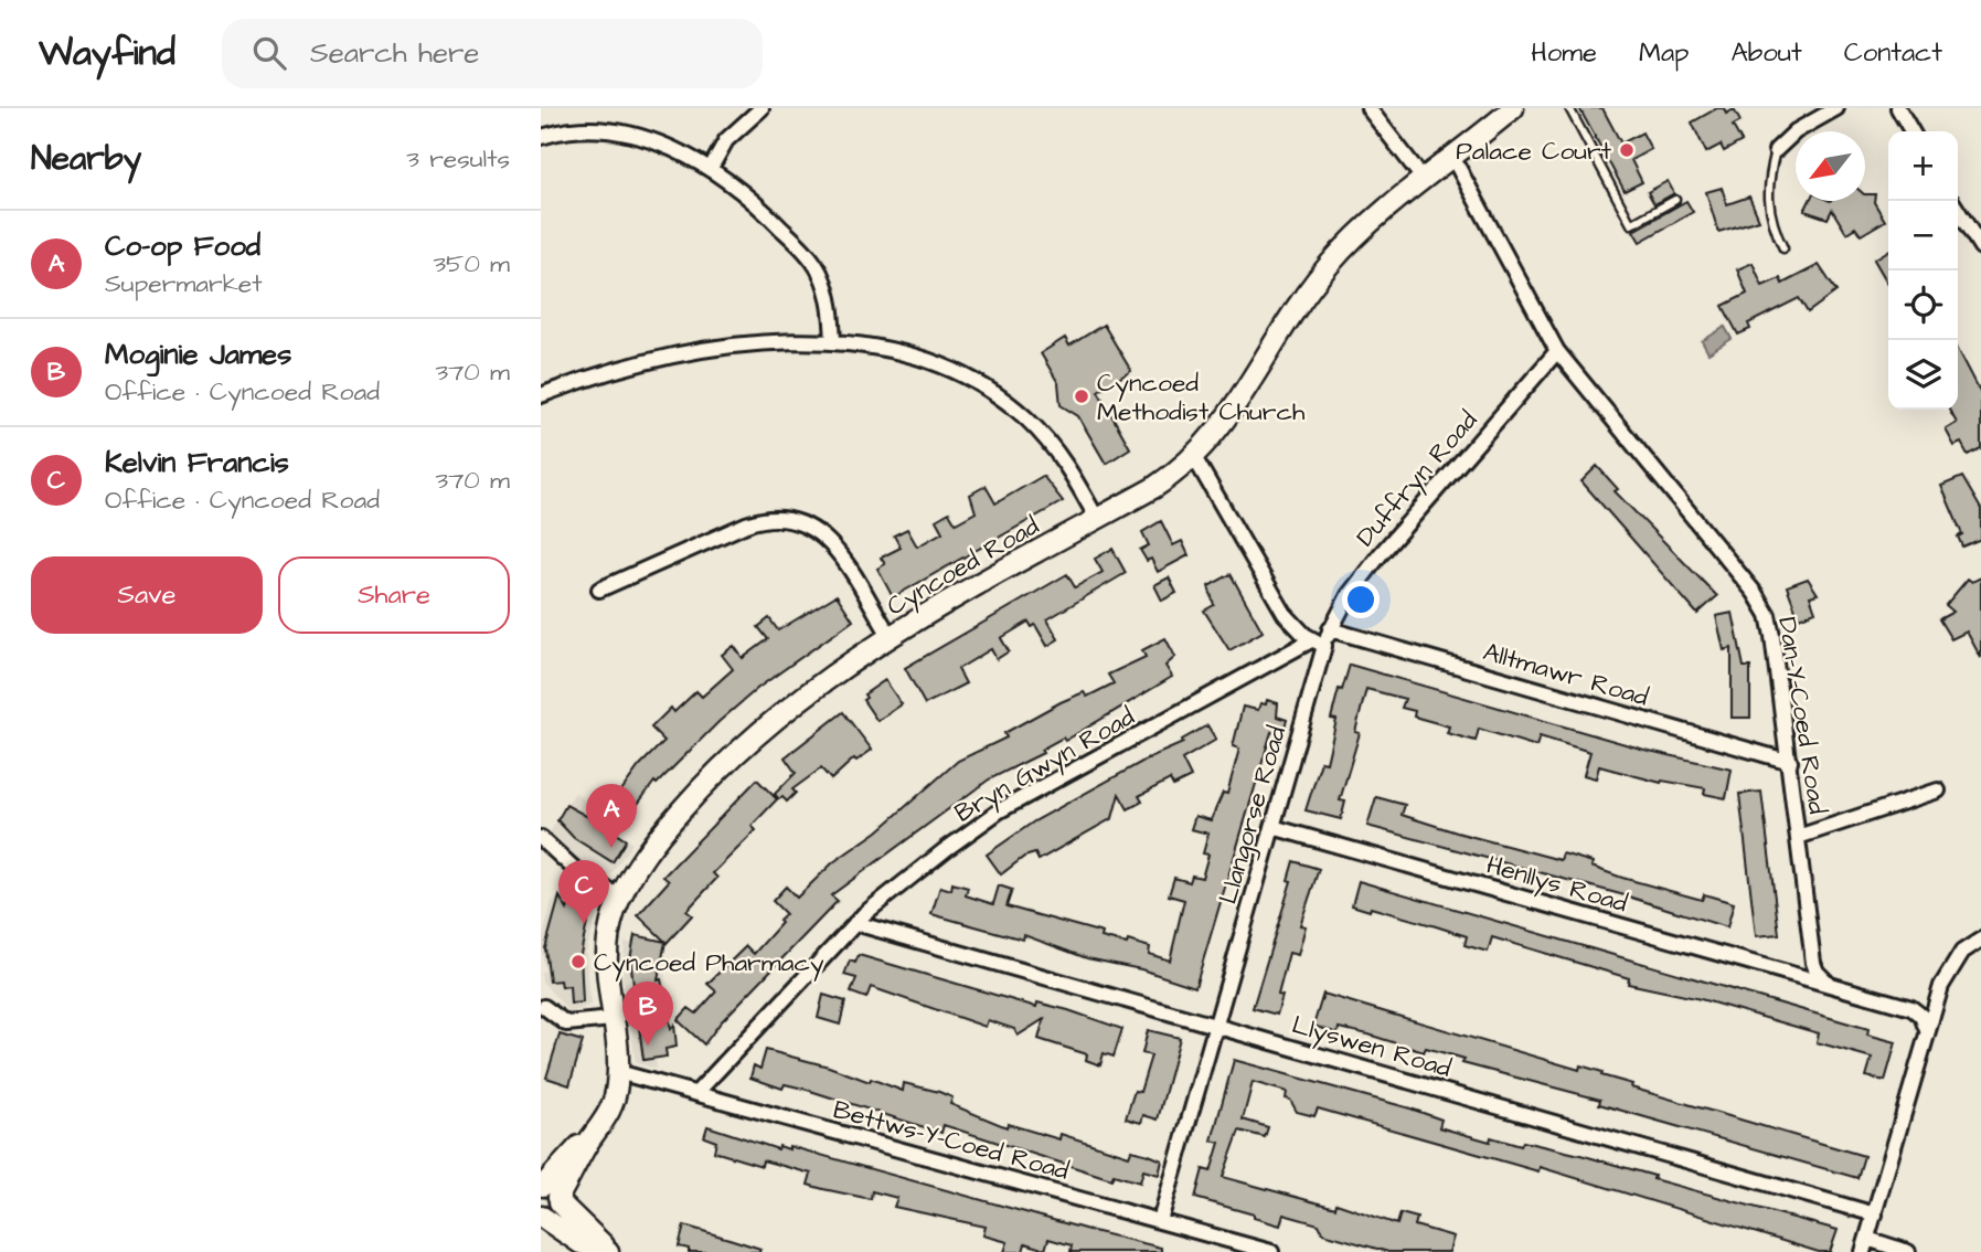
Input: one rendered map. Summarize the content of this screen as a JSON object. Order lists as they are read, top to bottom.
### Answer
{
  "streets": {
    "street": [
      "Duffryn Road",
      "Cyncoed Road",
      "Alltmawr Road",
      "Dan-Y-Coed Road",
      "Bryn Gwyn Road",
      "Llangorse Road",
      "Henllys Road",
      "Llyswen Road",
      "Bettws-Y-Coed Road"
    ]
  },
  "crossings": [
    ["Duffryn Road", "Alltmawr Road"],
    ["Duffryn Road", "Dan-Y-Coed Road"],
    ["Duffryn Road", "Bryn Gwyn Road"],
    ["Duffryn Road", "Llangorse Road"],
    ["Cyncoed Road", "Dan-Y-Coed Road"],
    ["Cyncoed Road", "Bettws-Y-Coed Road"],
    ["Alltmawr Road", "Dan-Y-Coed Road"],
    ["Dan-Y-Coed Road", "Henllys Road"],
    ["Bryn Gwyn Road", "Llangorse Road"],
    ["Bryn Gwyn Road", "Llyswen Road"],
    ["Bryn Gwyn Road", "Bettws-Y-Coed Road"],
    ["Llangorse Road", "Henllys Road"],
    ["Llangorse Road", "Llyswen Road"],
    ["Llangorse Road", "Bettws-Y-Coed Road"]
  ],
  "places": ["Palace Court", "Cyncoed Methodist Church", "Cyncoed Pharmacy"],
  "north": "bottom left",
  "page": {
    "header": "Wayfind",
    "search": "Search here",
    "nav": [
      "Home",
      "Map",
      "About",
      "Contact"
    ],
    "heading": ["Nearby", "3 results"],
    "map_buttons": ["+", "−"],
    "list": [
      {
        "mark": "A",
        "name": "Co-op Food",
        "note": "Supermarket",
        "value": "350 m"
      },
      {
        "mark": "B",
        "name": "Moginie James",
        "note": "Office · Cyncoed Road",
        "value": "370 m"
      },
      {
        "mark": "C",
        "name": "Kelvin Francis",
        "note": "Office · Cyncoed Road",
        "value": "370 m"
      }
    ],
    "buttons": ["Save", "Share"],
    "pins": ["A", "C", "B"]
  }
}
